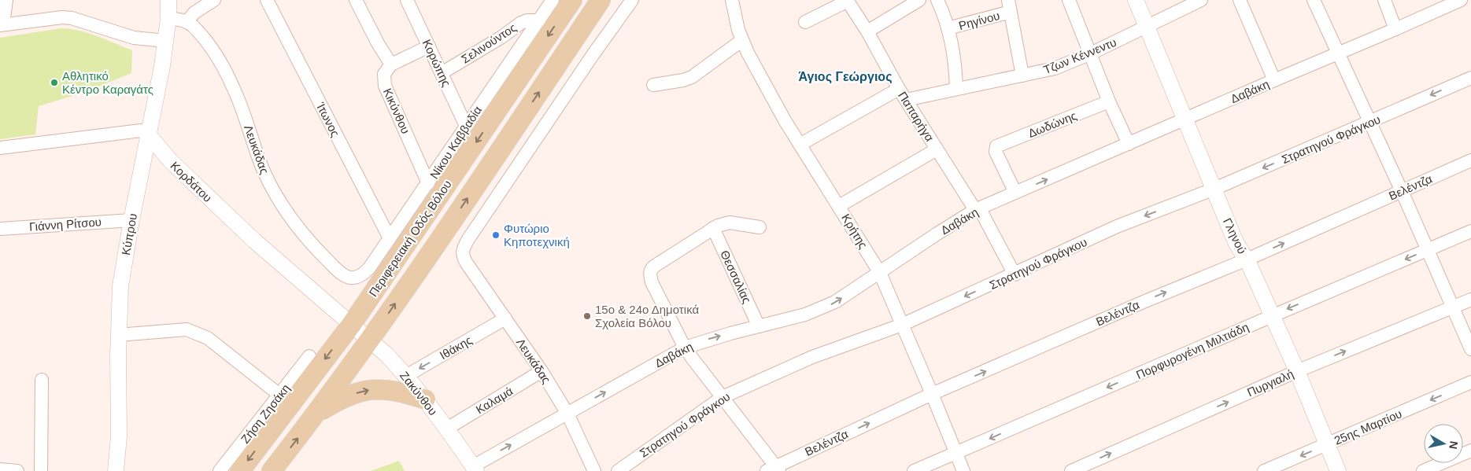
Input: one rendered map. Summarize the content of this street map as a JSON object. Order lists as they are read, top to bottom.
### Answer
{
  "streets": {
    "main road": ["Περιφερειακή Οδός Βόλου"],
    "street": [
      "Ρηγίνου",
      "Σελινούντος",
      "Τζων Κέννεντυ",
      "Κορώπης",
      "Δαβάκη",
      "Κικύνθου",
      "Παπαρήγα",
      "Ίτωνος",
      "Δωδώνης",
      "Στρατηγού Φράγκου",
      "Νίκου Καββαδία",
      "Λευκάδας",
      "Κορδάτου",
      "Βελέντζα",
      "Γιάννη Ρίτσου",
      "Κρήτης",
      "Κύπρου",
      "Γληνού",
      "Θεσσαλίας",
      "Ιθάκης",
      "Πορφυρογένη Μιλτιάδη",
      "Πυργιαλή",
      "Ζακύνθου",
      "Καλαμά",
      "Ζήση Ζησάκη",
      "25ης Μαρτίου"
    ]
  },
  "crossings": [
    ["Σελινούντος", "Κορώπης"],
    ["Σελινούντος", "Νίκου Καββαδία"],
    ["Τζων Κέννεντυ", "Παπαρήγα"],
    ["Τζων Κέννεντυ", "Γληνού"],
    ["Κορώπης", "Νίκου Καββαδία"],
    ["Δαβάκη", "Παπαρήγα"],
    ["Δαβάκη", "Δωδώνης"],
    ["Δαβάκη", "Λευκάδας"],
    ["Δαβάκη", "Κρήτης"],
    ["Δαβάκη", "Γληνού"],
    ["Δαβάκη", "Θεσσαλίας"],
    ["Δαβάκη", "Ζακύνθου"],
    ["Κικύνθου", "Νίκου Καββαδία"],
    ["Παπαρήγα", "Στρατηγού Φράγκου"],
    ["Ίτωνος", "Νίκου Καββαδία"],
    ["Στρατηγού Φράγκου", "Κρήτης"],
    ["Στρατηγού Φράγκου", "Γληνού"],
    ["Νίκου Καββαδία", "Λευκάδας"],
    ["Λευκάδας", "Ιθάκης"],
    ["Λευκάδας", "Καλαμά"],
    ["Κορδάτου", "Κύπρου"],
    ["Κορδάτου", "Περιφερειακή Οδός Βόλου"],
    ["Κορδάτου", "Ζακύνθου"],
    ["Βελέντζα", "Κρήτης"],
    ["Βελέντζα", "Γληνού"],
    ["Γιάννη Ρίτσου", "Κύπρου"],
    ["Κρήτης", "Πορφυρογένη Μιλτιάδη"],
    ["Γληνού", "Πορφυρογένη Μιλτιάδη"],
    ["Γληνού", "Πυργιαλή"],
    ["Γληνού", "25ης Μαρτίου"],
    ["Περιφερειακή Οδός Βόλου", "Ζακύνθου"],
    ["Ιθάκης", "Ζακύνθου"],
    ["Ζακύνθου", "Καλαμά"]
  ],
  "one_way": [
    "Δαβάκη",
    "Στρατηγού Φράγκου",
    "Βελέντζα",
    "Ιθάκης",
    "Πορφυρογένη Μιλτιάδη",
    "Πυργιαλή",
    "25ης Μαρτίου"
  ],
  "districts": ["Άγιος Γεώργιος"],
  "places": ["Αθλητικό Κέντρο Καραγάτς", "Φυτώριο Κηποτεχνική", "15ο & 24ο Δημοτικά Σχολεία Βόλου"],
  "north": "right"
}
